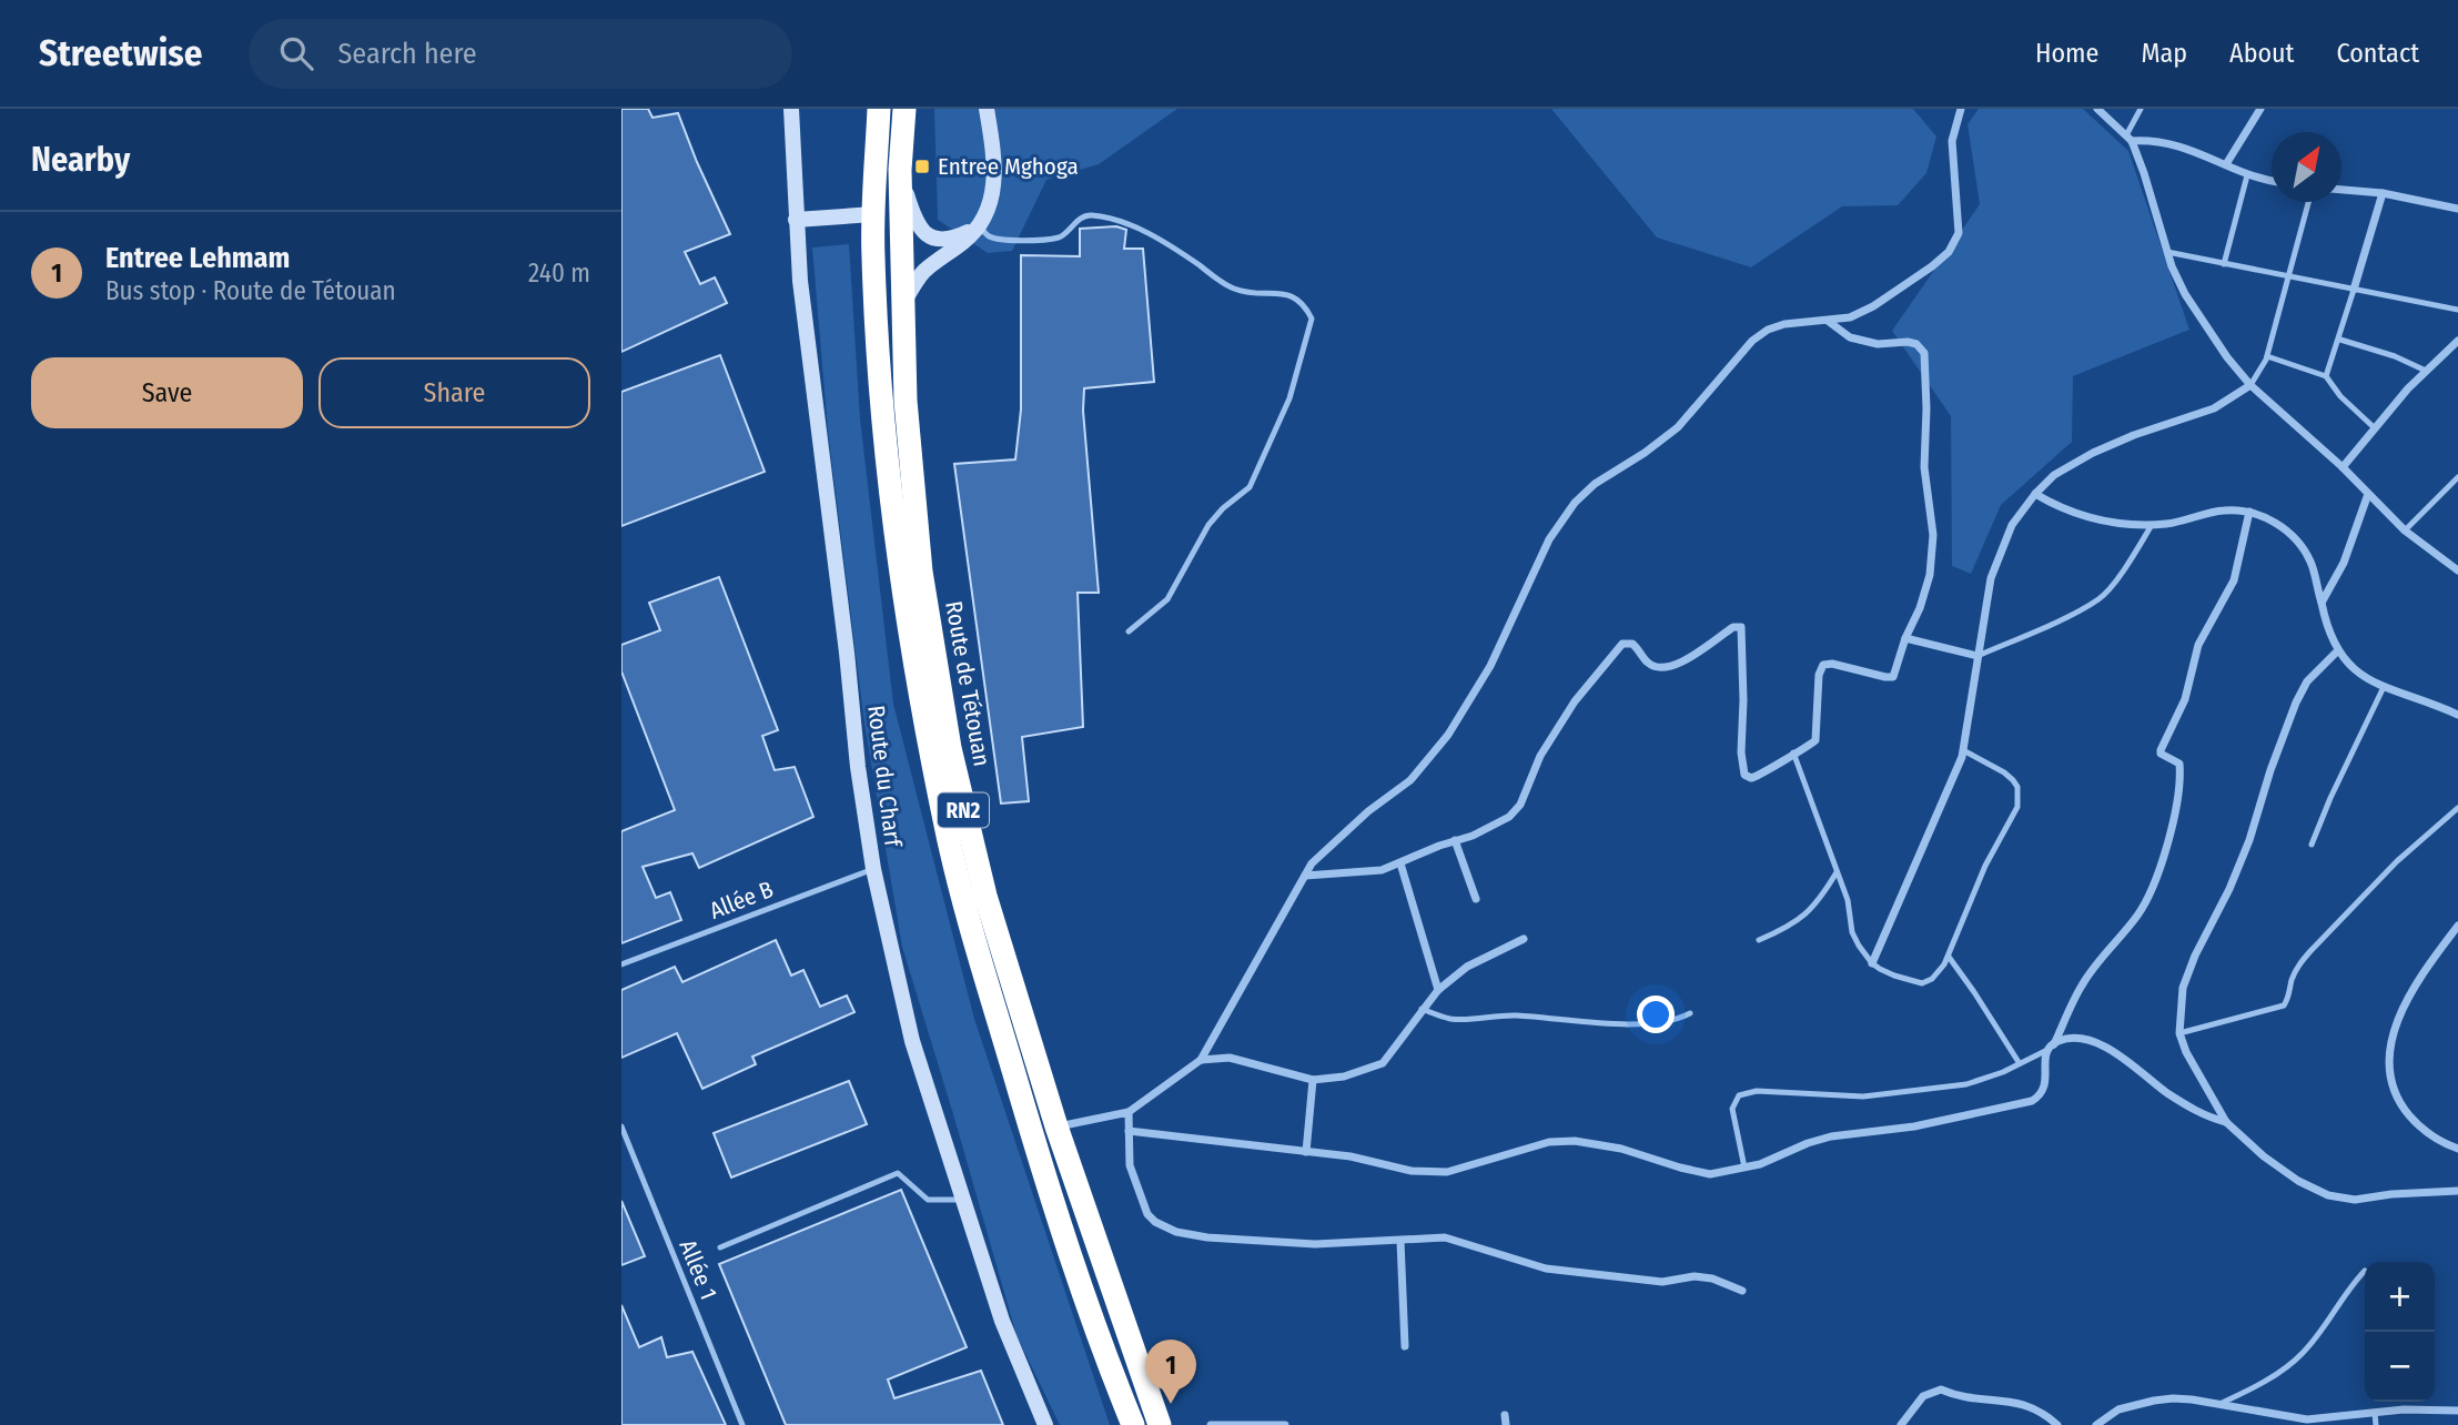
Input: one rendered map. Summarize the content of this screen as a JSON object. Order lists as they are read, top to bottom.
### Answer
{
  "streets": {
    "highway": ["Route de Tétouan", "RN2"],
    "street": ["Route du Charf"],
    "lane": ["Allée B", "Allée 1"]
  },
  "crossings": [
    ["Route du Charf", "Allée B"]
  ],
  "places": {
    "transit": ["Entree Mghoga"]
  },
  "north": "top right",
  "page": {
    "header": "Streetwise",
    "search": "Search here",
    "nav": [
      "Home",
      "Map",
      "About",
      "Contact"
    ],
    "heading": "Nearby",
    "list": [
      {
        "mark": "1",
        "name": "Entree Lehmam",
        "note": "Bus stop · Route de Tétouan",
        "value": "240 m"
      }
    ],
    "buttons": ["Save", "Share"],
    "map_buttons": ["+", "−"],
    "pins": "1"
  }
}
